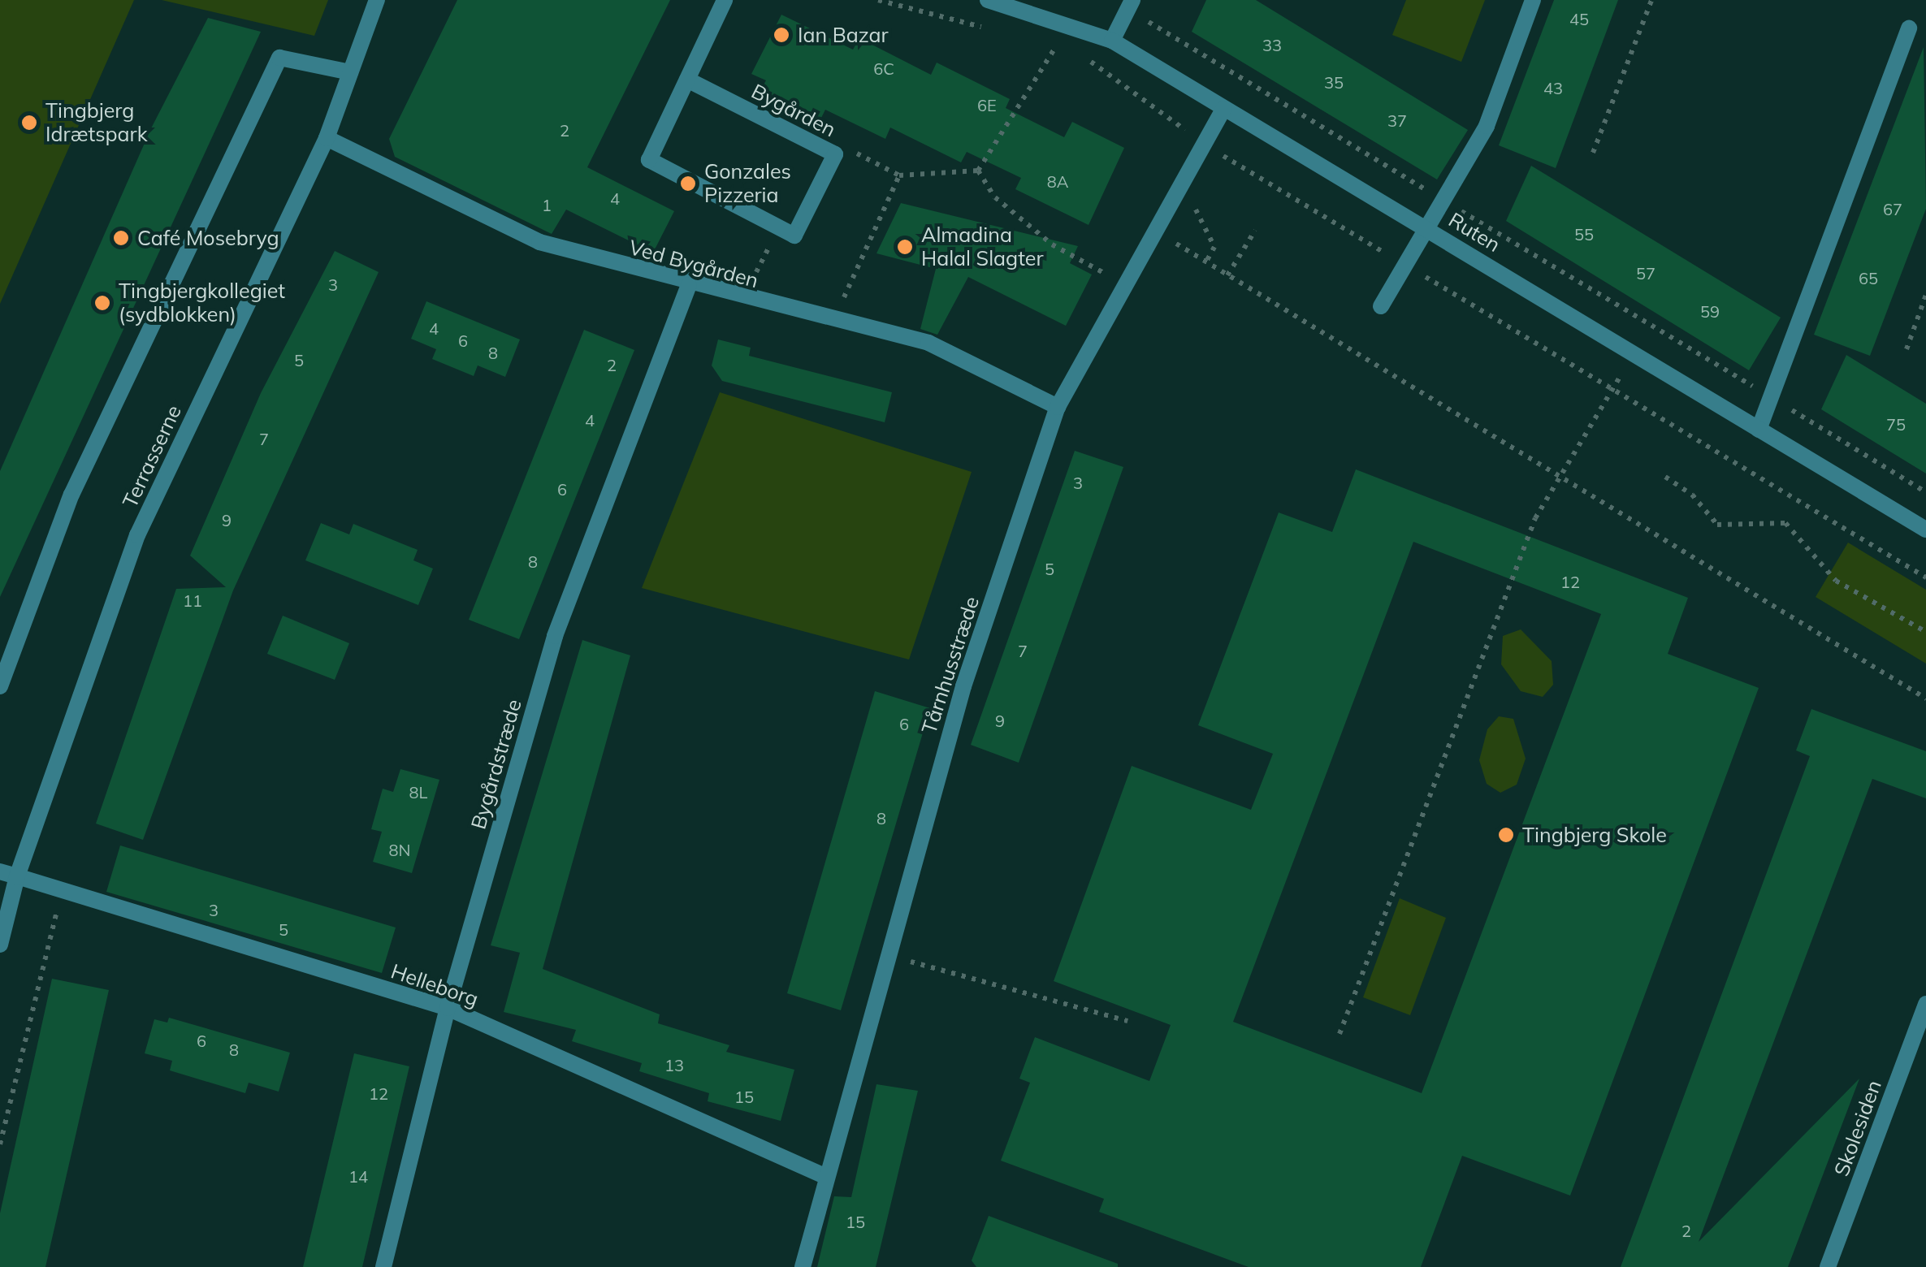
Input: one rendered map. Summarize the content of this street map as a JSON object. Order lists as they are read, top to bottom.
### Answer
{
  "streets": {
    "street": [
      "Bygården",
      "Ruten",
      "Ved Bygården",
      "Terrasserne",
      "Tårnhusstræde",
      "Bygårdstræde",
      "Helleborg",
      "Skolesiden"
    ]
  },
  "crossings": [
    ["Ruten", "Tårnhusstræde"],
    ["Ved Bygården", "Terrasserne"],
    ["Ved Bygården", "Tårnhusstræde"],
    ["Ved Bygården", "Bygårdstræde"],
    ["Terrasserne", "Helleborg"],
    ["Tårnhusstræde", "Helleborg"],
    ["Bygårdstræde", "Helleborg"]
  ],
  "places": [
    "Ian Bazar",
    "Tingbjerg Idrætspark",
    "Gonzales Pizzeria",
    "Café Mosebryg",
    "Almadina Halal Slagter",
    "Tingbjergkollegiet (sydblokken)",
    "Tingbjerg Skole"
  ],
  "house_numbers": [
    "45",
    "33",
    "6C",
    "35",
    "43",
    "6E",
    "37",
    "2",
    "8A",
    "4",
    "1",
    "67",
    "55",
    "57",
    "65",
    "3",
    "59",
    "4",
    "6",
    "8",
    "5",
    "2",
    "4",
    "75",
    "7",
    "3",
    "6",
    "9",
    "8",
    "5",
    "12",
    "11",
    "7",
    "9",
    "6",
    "8L",
    "8",
    "8N",
    "3",
    "5",
    "6",
    "8",
    "13",
    "12",
    "15",
    "14",
    "15",
    "2"
  ]
}
